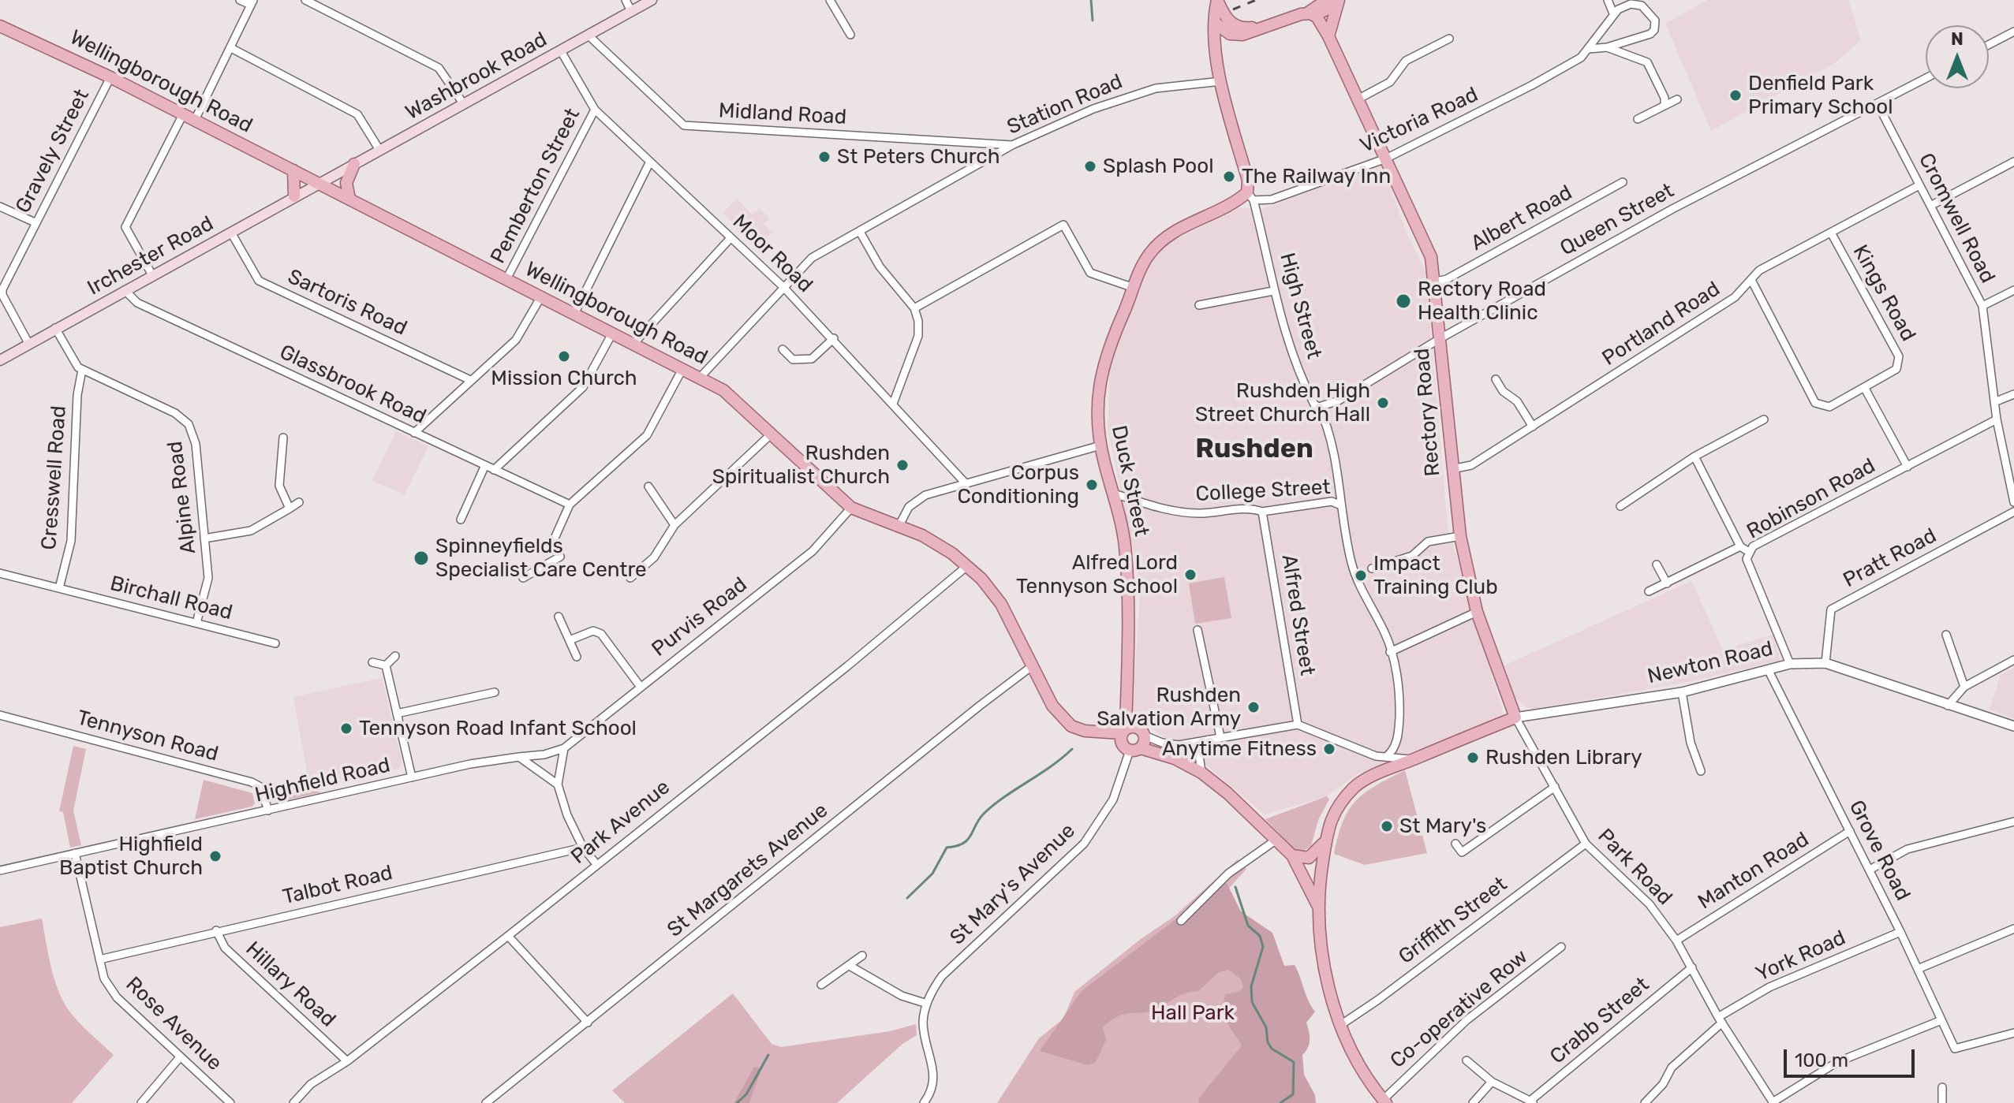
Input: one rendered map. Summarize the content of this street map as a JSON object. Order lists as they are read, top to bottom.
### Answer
{
  "streets": {
    "main road": [
      "Washbrook Road",
      "Wellingborough Road",
      "Irchester Road",
      "High Street",
      "Rectory Road",
      "Duck Street",
      "Newton Road"
    ],
    "street": [
      "Station Road",
      "Midland Road",
      "Victoria Road",
      "Gravely Street",
      "Pemberton Street",
      "Albert Road",
      "Cromwell Road",
      "Queen Street",
      "Moor Road",
      "Kings Road",
      "Sartoris Road",
      "Portland Road",
      "Glassbrook Road",
      "Cresswell Road",
      "College Street",
      "Alpine Road",
      "Robinson Road",
      "Pratt Road",
      "Birchall Road",
      "Alfred Street",
      "Purvis Road",
      "Tennyson Road",
      "Highfield Road",
      "Park Avenue",
      "Grove Road",
      "Park Road",
      "St Margarets Avenue",
      "Manton Road",
      "St Mary's Avenue",
      "Talbot Road",
      "Griffith Street",
      "York Road",
      "Hillary Road",
      "Co-operative Row",
      "Crabb Street",
      "Rose Avenue"
    ]
  },
  "crossings": [
    ["Washbrook Road", "Wellingborough Road"],
    ["Washbrook Road", "Midland Road"],
    ["Washbrook Road", "Moor Road"],
    ["Washbrook Road", "Irchester Road"],
    ["Wellingborough Road", "Station Road"],
    ["Wellingborough Road", "Gravely Street"],
    ["Wellingborough Road", "Pemberton Street"],
    ["Wellingborough Road", "Irchester Road"],
    ["Wellingborough Road", "Duck Street"],
    ["Wellingborough Road", "Purvis Road"],
    ["Wellingborough Road", "Park Avenue"],
    ["Wellingborough Road", "St Margarets Avenue"],
    ["Station Road", "Midland Road"],
    ["Station Road", "Moor Road"],
    ["Station Road", "High Street"],
    ["Victoria Road", "High Street"],
    ["Victoria Road", "Rectory Road"],
    ["Victoria Road", "Duck Street"],
    ["Gravely Street", "Irchester Road"],
    ["Pemberton Street", "Moor Road"],
    ["Albert Road", "Rectory Road"],
    ["Cromwell Road", "Queen Street"],
    ["Cromwell Road", "Portland Road"],
    ["Cromwell Road", "Robinson Road"],
    ["Queen Street", "High Street"],
    ["Queen Street", "Rectory Road"],
    ["Irchester Road", "Sartoris Road"],
    ["Irchester Road", "Glassbrook Road"],
    ["Kings Road", "Portland Road"],
    ["High Street", "Duck Street"],
    ["High Street", "College Street"],
    ["Portland Road", "Rectory Road"],
    ["Rectory Road", "Newton Road"],
    ["Rectory Road", "Park Road"],
    ["Cresswell Road", "Alpine Road"],
    ["Cresswell Road", "Birchall Road"],
    ["Duck Street", "College Street"],
    ["College Street", "Alfred Street"],
    ["Alpine Road", "Birchall Road"],
    ["Robinson Road", "Newton Road"],
    ["Pratt Road", "Newton Road"],
    ["Purvis Road", "Highfield Road"],
    ["Newton Road", "Grove Road"],
    ["Newton Road", "Park Road"],
    ["Tennyson Road", "Highfield Road"],
    ["Highfield Road", "Rose Avenue"],
    ["Park Avenue", "Hillary Road"],
    ["Grove Road", "Manton Road"],
    ["Grove Road", "York Road"],
    ["Park Road", "Manton Road"],
    ["Park Road", "Griffith Street"],
    ["Park Road", "York Road"],
    ["Park Road", "Crabb Street"],
    ["Talbot Road", "Hillary Road"],
    ["Talbot Road", "Rose Avenue"]
  ],
  "districts": ["Rushden"],
  "parks": ["Hall Park"],
  "places": [
    "Denfield Park Primary School",
    "St Peters Church",
    "Splash Pool",
    "The Railway Inn",
    "Rectory Road Health Clinic",
    "Mission Church",
    "Rushden High Street Church Hall",
    "Rushden Spiritualist Church",
    "Corpus Conditioning",
    "Spinneyfields Specialist Care Centre",
    "Alfred Lord Tennyson School",
    "Impact Training Club",
    "Rushden Salvation Army",
    "Tennyson Road Infant School",
    "Anytime Fitness",
    "Rushden Library",
    "St Mary's",
    "Highfield Baptist Church"
  ],
  "scale_bar": "100 m",
  "north": "top"
}
